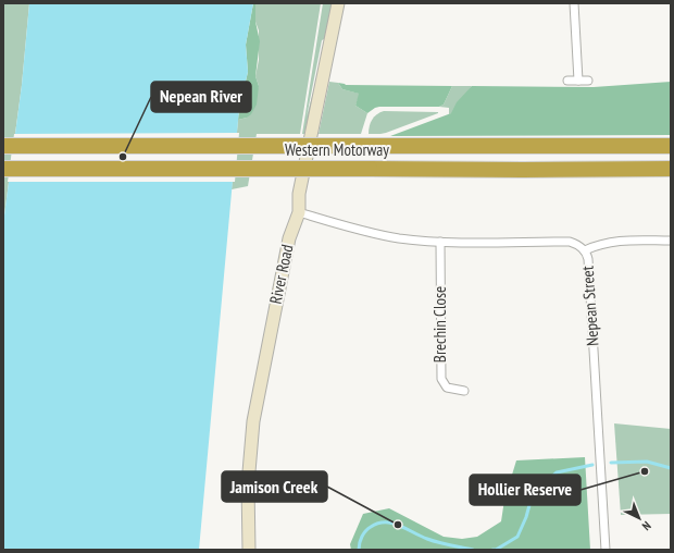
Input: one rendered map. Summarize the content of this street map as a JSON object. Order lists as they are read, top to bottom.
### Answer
{
  "streets": {
    "highway": ["Western Motorway"],
    "street": ["River Road", "Nepean Street", "Brechin Close"]
  },
  "crossings": [
    ["River Road", "Nepean Street"],
    ["Nepean Street", "Brechin Close"]
  ],
  "places": ["Nepean River", "Hollier Reserve", "Jamison Creek"],
  "north": "bottom right"
}
